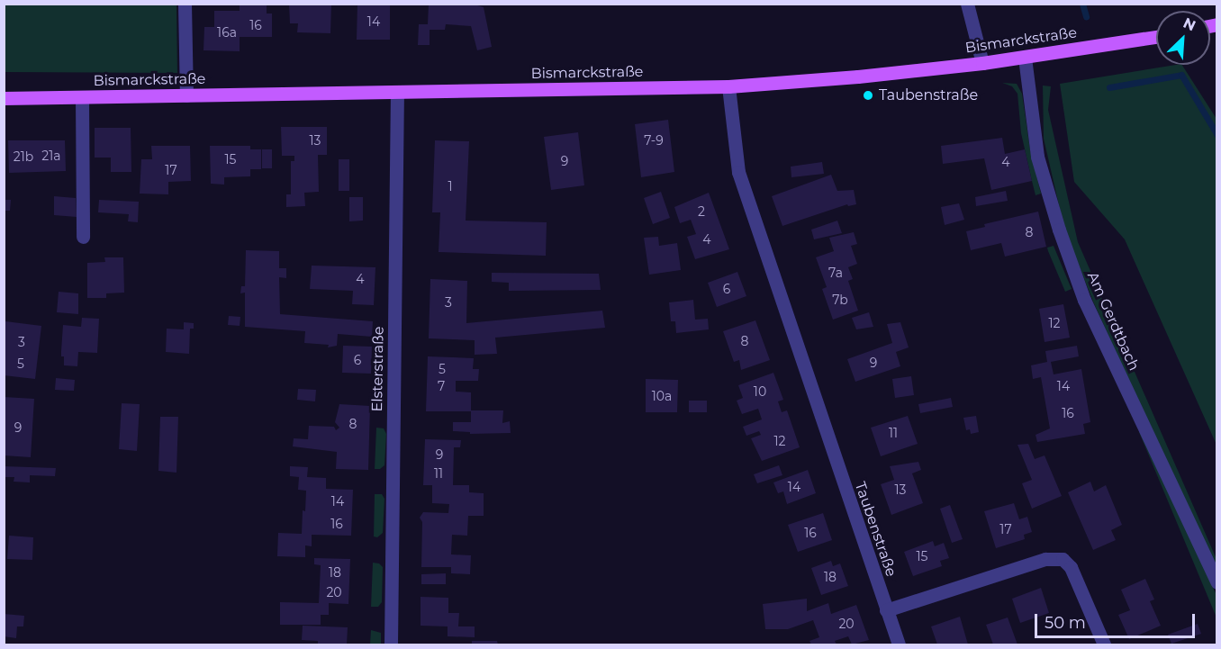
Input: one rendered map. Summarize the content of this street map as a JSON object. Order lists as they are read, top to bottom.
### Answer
{
  "streets": {
    "main road": ["Bismarckstraße"],
    "street": ["Am Gerdtbach", "Elsterstraße", "Taubenstraße"]
  },
  "crossings": [
    ["Bismarckstraße", "Am Gerdtbach"],
    ["Bismarckstraße", "Elsterstraße"],
    ["Bismarckstraße", "Taubenstraße"]
  ],
  "places": ["Taubenstraße"],
  "house_numbers": [
    "14",
    "16",
    "16a",
    "13",
    "7-9",
    "21a",
    "21b",
    "15",
    "9",
    "4",
    "17",
    "1",
    "2",
    "8",
    "4",
    "7a",
    "4",
    "6",
    "7b",
    "3",
    "12",
    "8",
    "3",
    "6",
    "9",
    "5",
    "5",
    "7",
    "14",
    "10",
    "10a",
    "16",
    "8",
    "9",
    "11",
    "12",
    "9",
    "11",
    "14",
    "13",
    "14",
    "16",
    "17",
    "16",
    "15",
    "18",
    "18",
    "20",
    "20"
  ],
  "scale_bar": "50 m",
  "north": "top right"
}
